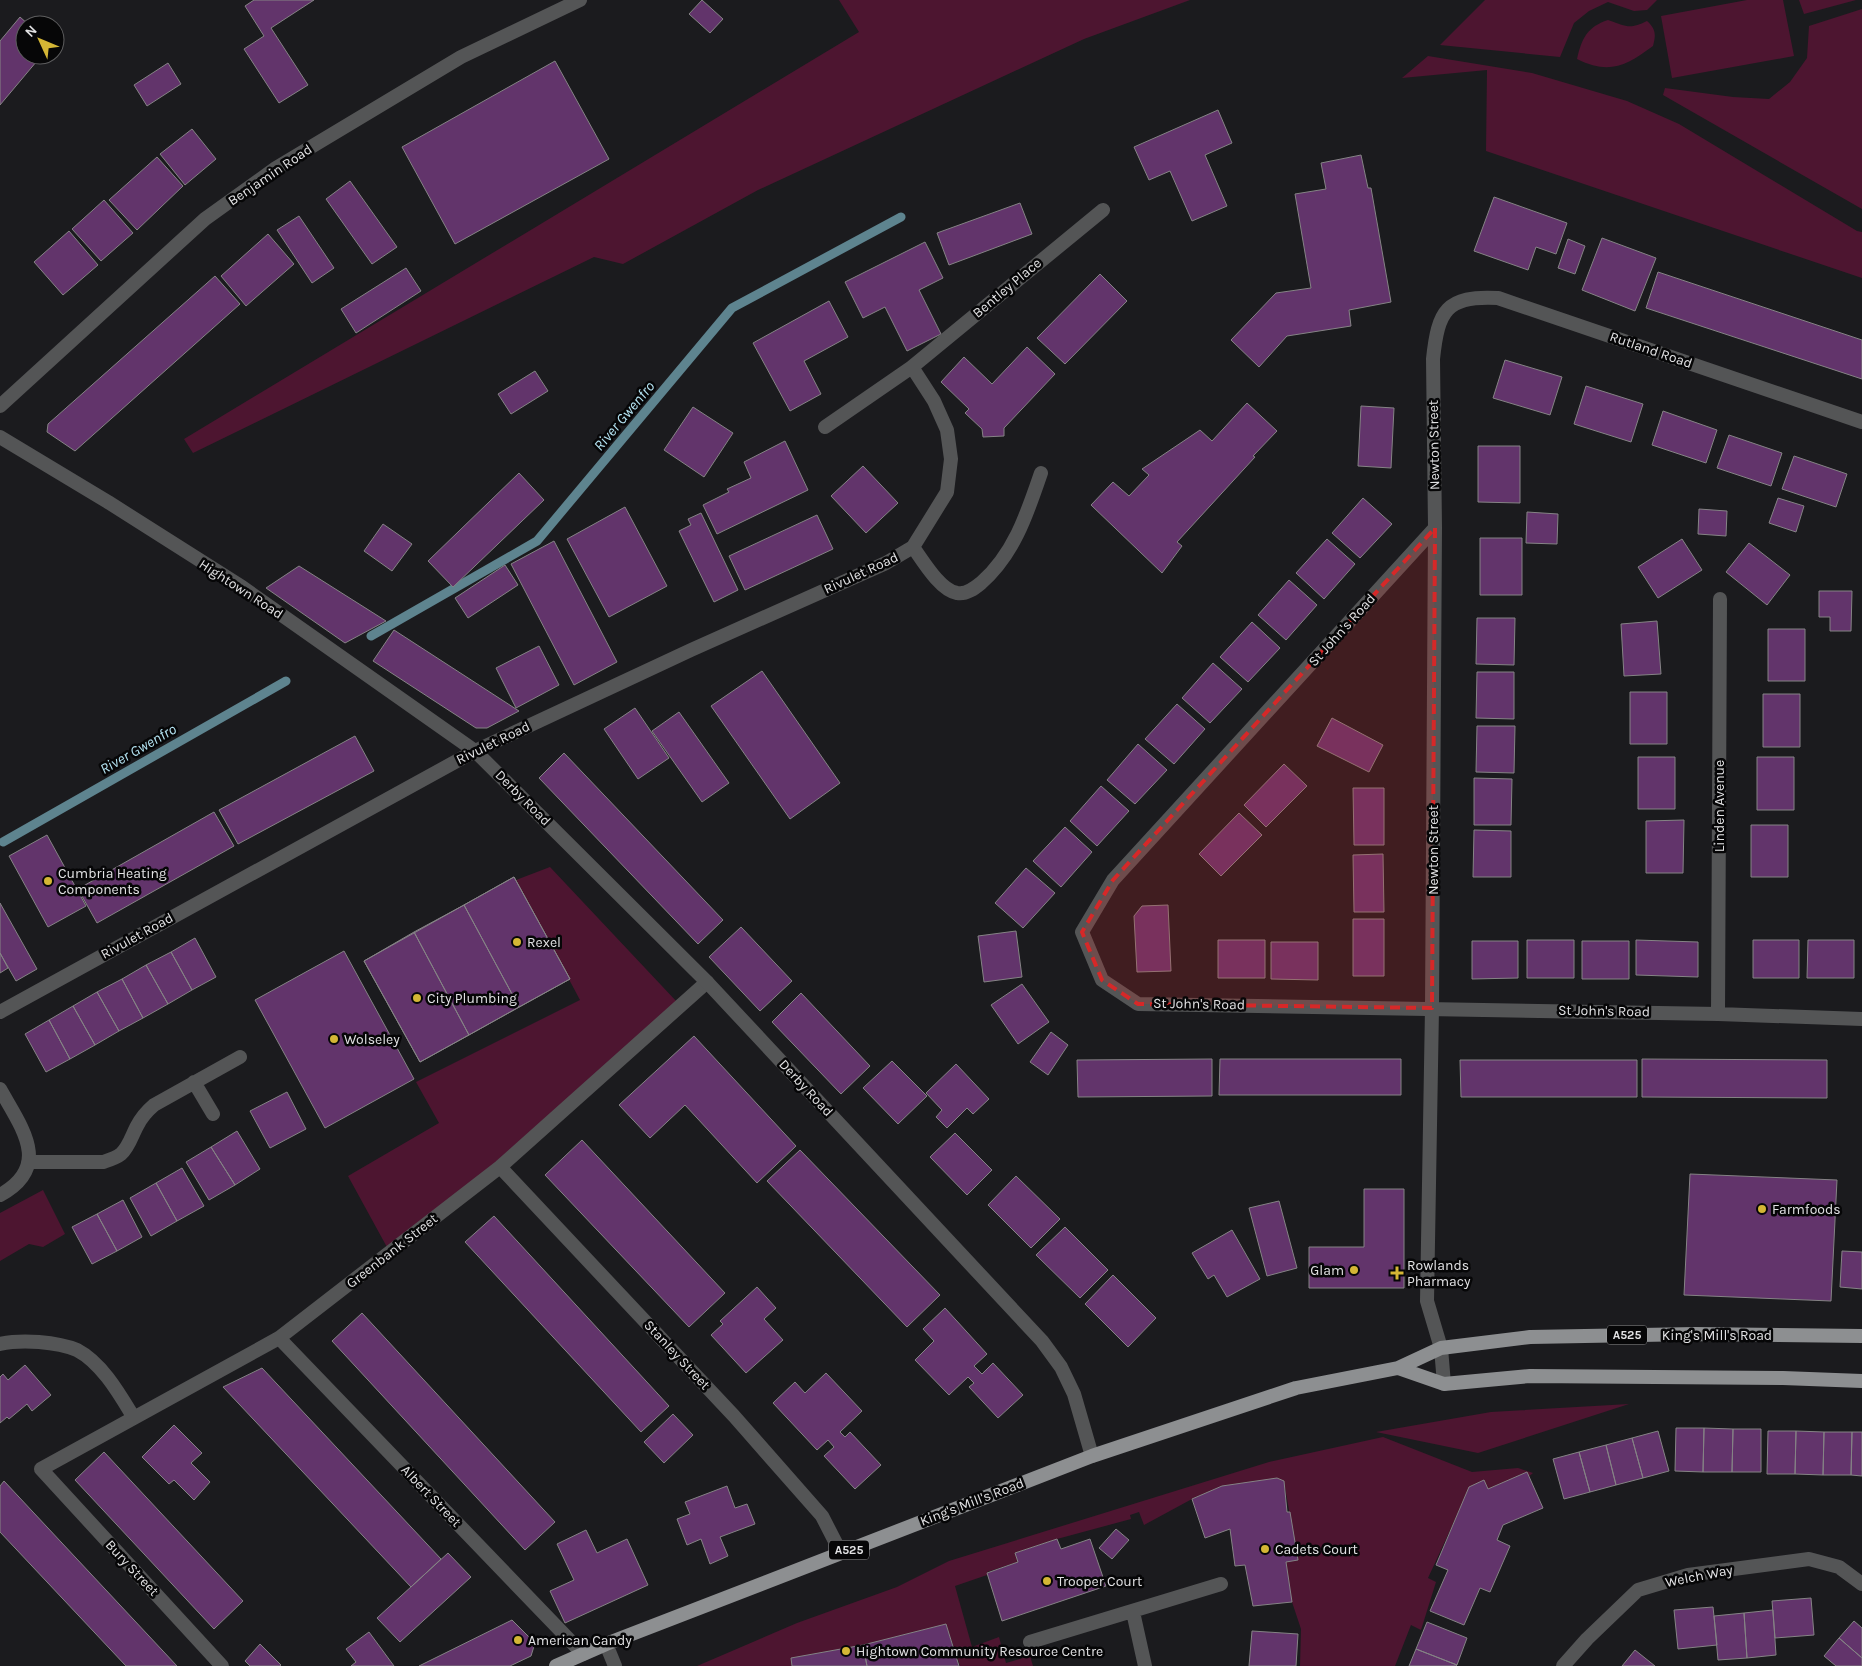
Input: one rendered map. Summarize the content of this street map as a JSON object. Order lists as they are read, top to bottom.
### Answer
{
  "streets": {
    "main road": ["A525", "King's Mill's Road"],
    "street": [
      "Benjamin Road",
      "Bentley Place",
      "Rutland Road",
      "Newton Street",
      "Rivulet Road",
      "Hightown Road",
      "St John's Road",
      "Derby Road",
      "Linden Avenue",
      "Greenbank Street",
      "Stanley Street",
      "Albert Street",
      "Bury Street",
      "Welch Way"
    ]
  },
  "crossings": [
    ["Bentley Place", "Rivulet Road"],
    ["Rutland Road", "Newton Street"],
    ["Newton Street", "St John's Road"],
    ["Newton Street", "King's Mill's Road"],
    ["Rivulet Road", "Hightown Road"],
    ["Rivulet Road", "Derby Road"],
    ["Hightown Road", "Derby Road"],
    ["St John's Road", "Linden Avenue"],
    ["Derby Road", "Greenbank Street"],
    ["Derby Road", "King's Mill's Road"],
    ["Greenbank Street", "Stanley Street"],
    ["Greenbank Street", "Albert Street"],
    ["Greenbank Street", "Bury Street"],
    ["King's Mill's Road", "Stanley Street"],
    ["King's Mill's Road", "Albert Street"]
  ],
  "water": ["River Gwenfro"],
  "places": {
    "other": [
      "Cumbria Heating Components",
      "Rexel",
      "City Plumbing",
      "Wolseley",
      "Farmfoods",
      "Glam",
      "Cadets Court",
      "Trooper Court",
      "American Candy",
      "Hightown Community Resource Centre"
    ],
    "health": ["Rowlands Pharmacy"]
  },
  "north": "top left"
}
